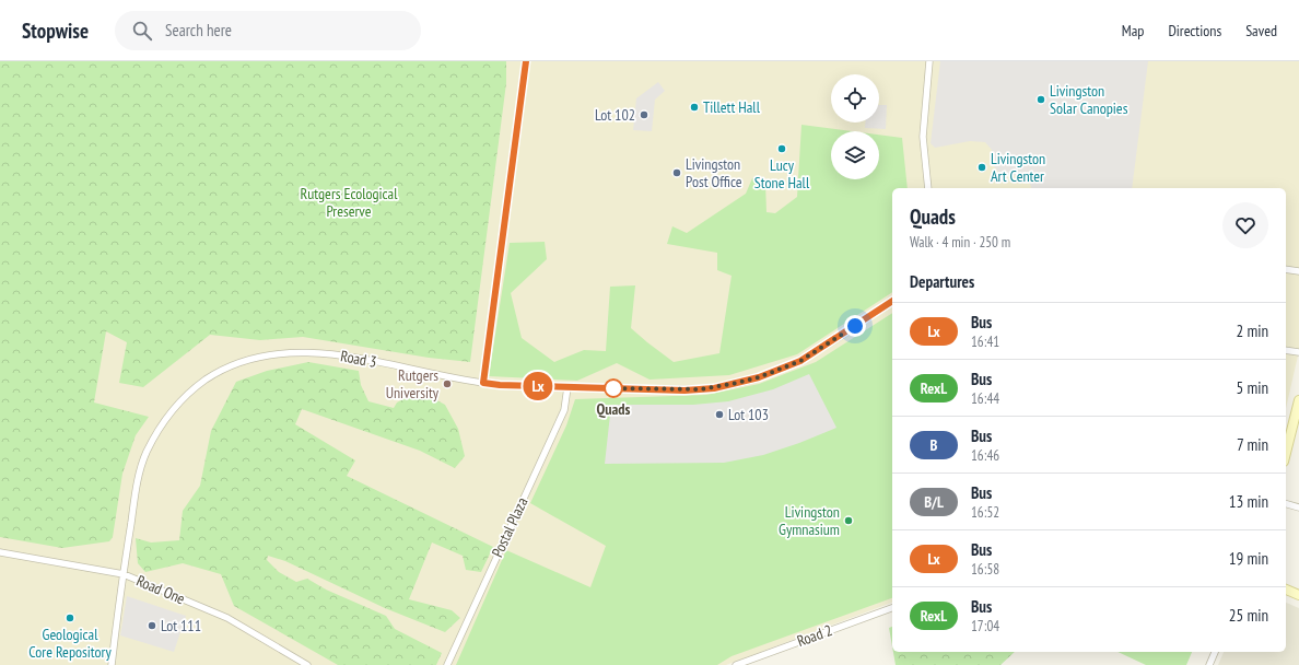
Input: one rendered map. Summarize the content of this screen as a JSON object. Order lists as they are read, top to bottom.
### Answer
{
  "streets": {
    "street": [
      "Road 3",
      "Postal Plaza",
      "Road One",
      "Road 2"
    ]
  },
  "crossings": [
    ["Road 3", "Postal Plaza"],
    ["Road 3", "Road One"]
  ],
  "parks": ["Rutgers Ecological Preserve"],
  "places": [
    "Livingston Solar Canopies",
    "Tillett Hall",
    "Lot 102",
    "Lucy Stone Hall",
    "Livingston Art Center",
    "Livingston Post Office",
    "Rutgers University",
    "Quads",
    "Lot 103",
    "Livingston Gymnasium",
    "Geological Core Repository",
    "Lot 111"
  ],
  "lines": ["bus line Lx"],
  "page": {
    "header": "Stopwise",
    "search": "Search here",
    "nav": ["Map", "Directions", "Saved"],
    "on_map": "Lx",
    "heading": [
      ["Quads", "Walk · 4 min · 250 m"],
      "Departures"
    ],
    "list": [
      {
        "mark": "Lx",
        "name": "Bus",
        "note": "16:41",
        "value": "2 min"
      },
      {
        "mark": "RexL",
        "name": "Bus",
        "note": "16:44",
        "value": "5 min"
      },
      {
        "mark": "B",
        "name": "Bus",
        "note": "16:46",
        "value": "7 min"
      },
      {
        "mark": "B/L",
        "name": "Bus",
        "note": "16:52",
        "value": "13 min"
      },
      {
        "mark": "Lx",
        "name": "Bus",
        "note": "16:58",
        "value": "19 min"
      },
      {
        "mark": "RexL",
        "name": "Bus",
        "note": "17:04",
        "value": "25 min"
      }
    ]
  }
}
